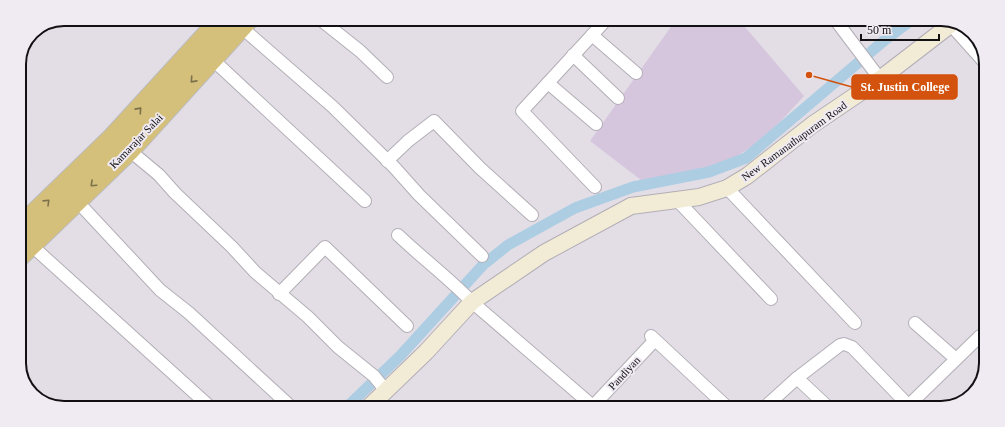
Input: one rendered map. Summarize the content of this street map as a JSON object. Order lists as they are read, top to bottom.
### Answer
{
  "streets": {
    "highway": ["Kamarajar Salai"],
    "main road": ["New Ramanathapuram Road"],
    "street": ["Pandiyan"]
  },
  "places": ["St. Justin College"],
  "scale_bar": "50 m"
}
